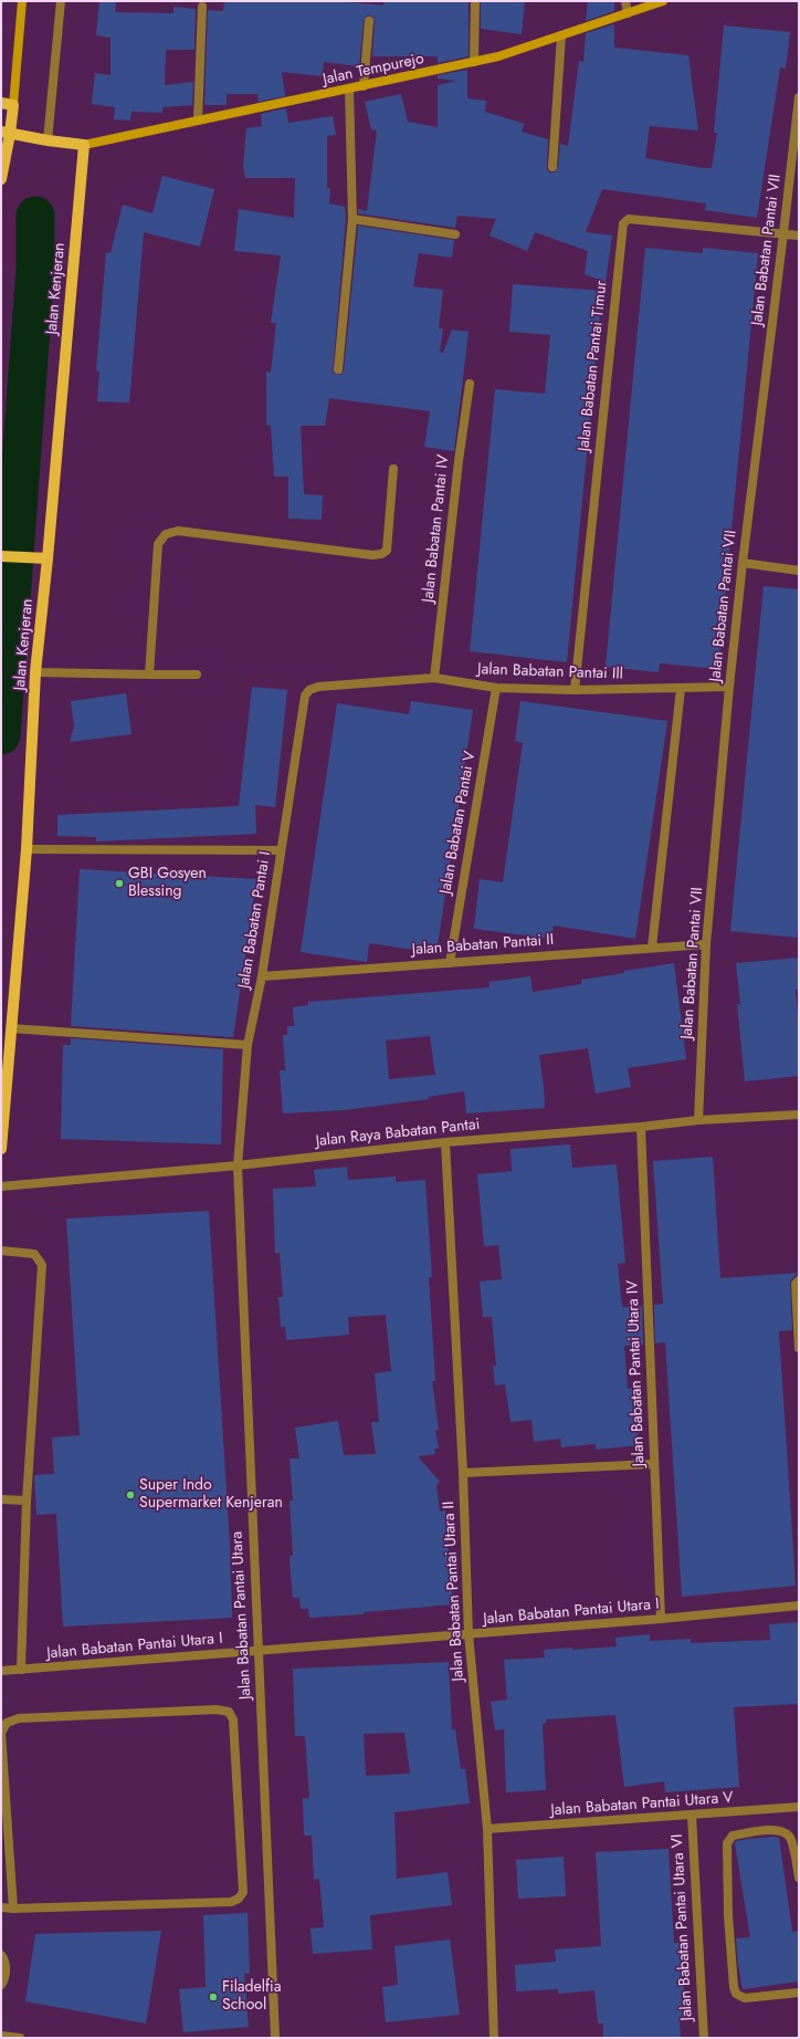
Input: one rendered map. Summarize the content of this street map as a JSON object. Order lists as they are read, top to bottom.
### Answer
{
  "streets": {
    "main road": ["Jalan Tempurejo", "Jalan Kenjeran"],
    "street": [
      "Jalan Babatan Pantai VII",
      "Jalan Babatan Pantai Timur",
      "Jalan Babatan Pantai IV",
      "Jalan Babatan Pantai Ill",
      "Jalan Babatan Pantai V",
      "Jalan Babatan Pantai I",
      "Jalan Babatan Pantai II",
      "Jalan Raya Babatan Pantai",
      "Jalan Babatan Pantai Utara IV",
      "Jalan Babatan Pantai Utara II",
      "Jalan Babatan Pantai Utara I",
      "Jalan Babatan Pantai Utara",
      "Jalan Babatan Pantai Utara V",
      "Jalan Babatan Pantai Utara VI"
    ]
  },
  "crossings": [
    ["Jalan Tempurejo", "Jalan Kenjeran"],
    ["Jalan Babatan Pantai VII", "Jalan Babatan Pantai Timur"],
    ["Jalan Babatan Pantai VII", "Jalan Babatan Pantai Ill"],
    ["Jalan Babatan Pantai VII", "Jalan Babatan Pantai II"],
    ["Jalan Babatan Pantai VII", "Jalan Raya Babatan Pantai"],
    ["Jalan Babatan Pantai Timur", "Jalan Babatan Pantai Ill"],
    ["Jalan Babatan Pantai IV", "Jalan Babatan Pantai Ill"],
    ["Jalan Babatan Pantai Ill", "Jalan Babatan Pantai V"],
    ["Jalan Babatan Pantai Ill", "Jalan Babatan Pantai I"],
    ["Jalan Babatan Pantai V", "Jalan Babatan Pantai II"],
    ["Jalan Babatan Pantai I", "Jalan Babatan Pantai II"],
    ["Jalan Babatan Pantai I", "Jalan Raya Babatan Pantai"],
    ["Jalan Babatan Pantai I", "Jalan Babatan Pantai Utara"],
    ["Jalan Raya Babatan Pantai", "Jalan Babatan Pantai Utara IV"],
    ["Jalan Raya Babatan Pantai", "Jalan Babatan Pantai Utara II"],
    ["Jalan Raya Babatan Pantai", "Jalan Babatan Pantai Utara"],
    ["Jalan Babatan Pantai Utara IV", "Jalan Babatan Pantai Utara I"],
    ["Jalan Babatan Pantai Utara II", "Jalan Babatan Pantai Utara I"],
    ["Jalan Babatan Pantai Utara II", "Jalan Babatan Pantai Utara V"],
    ["Jalan Babatan Pantai Utara I", "Jalan Babatan Pantai Utara"],
    ["Jalan Babatan Pantai Utara V", "Jalan Babatan Pantai Utara VI"]
  ],
  "places": ["GBI Gosyen Blessing", "Super Indo Supermarket Kenjeran", "Filadelfia School"]
}
